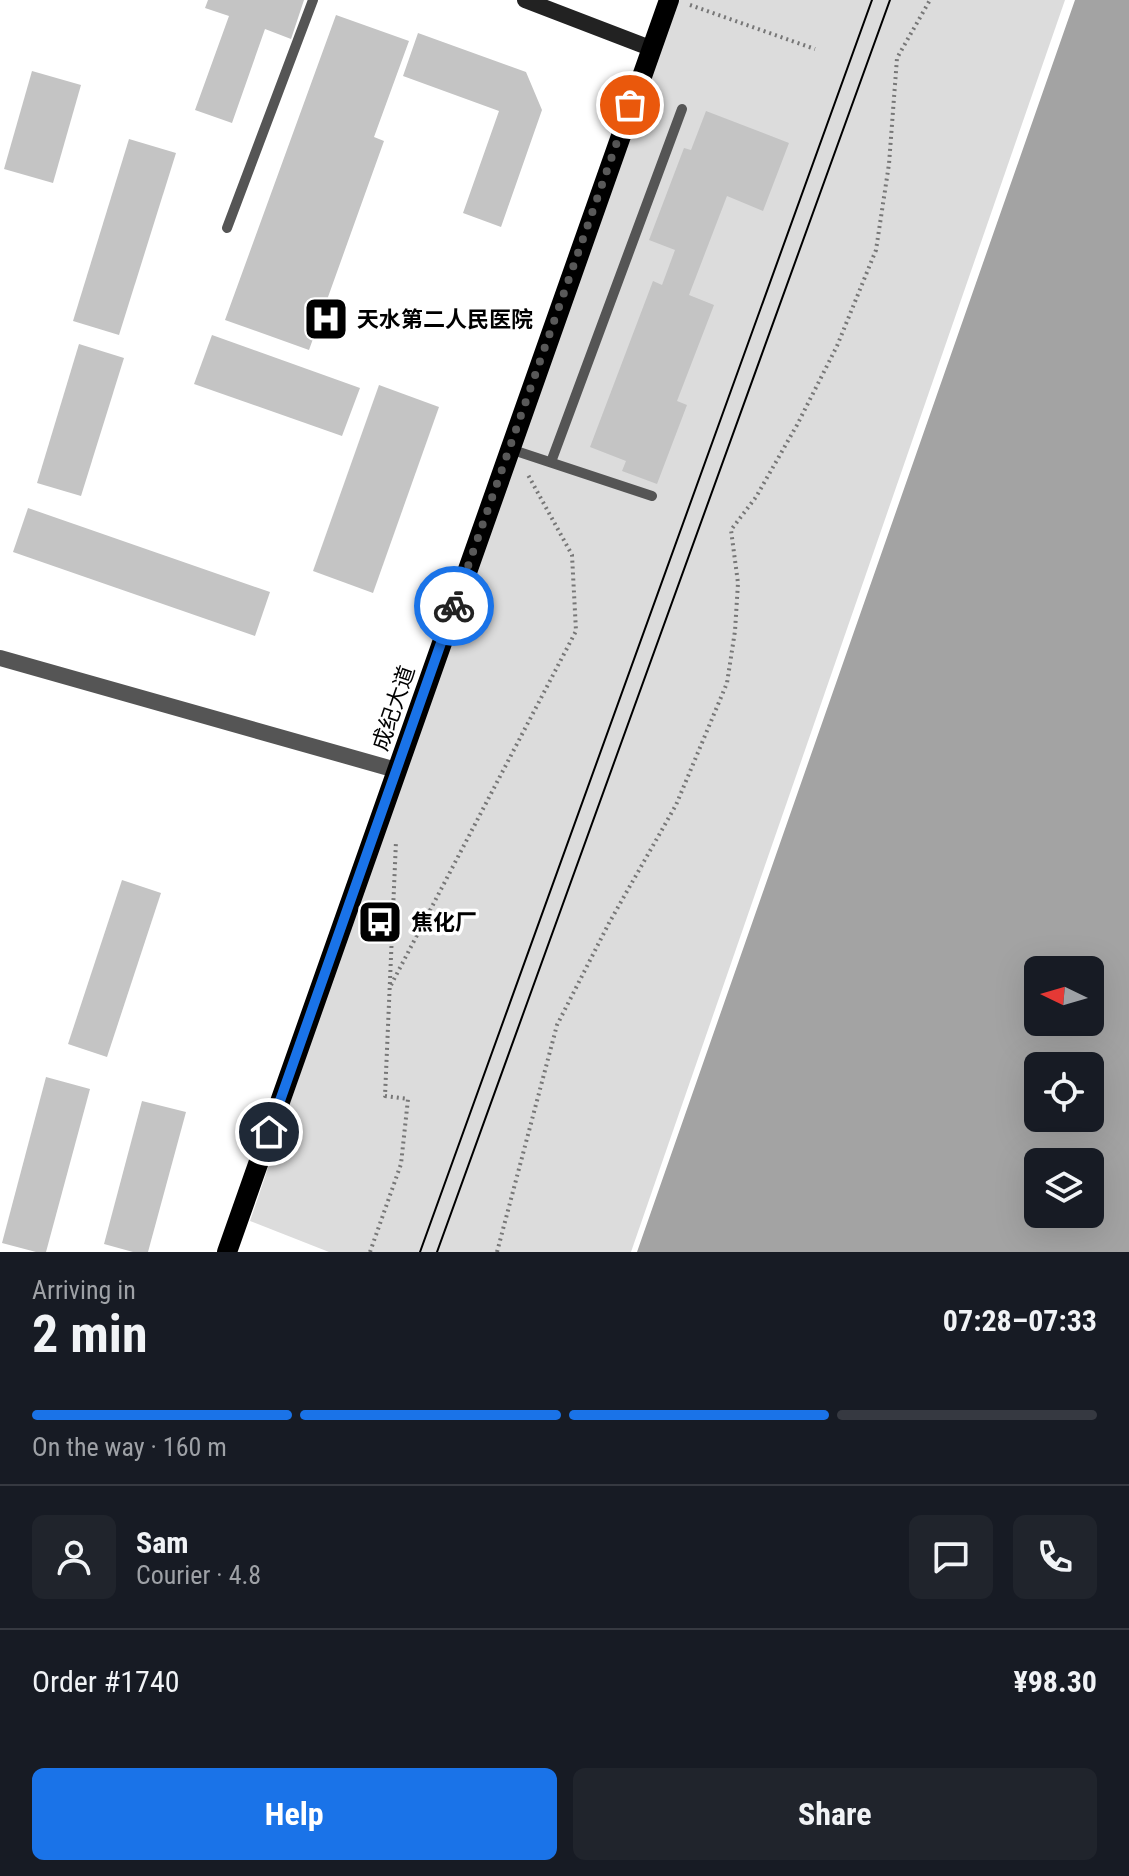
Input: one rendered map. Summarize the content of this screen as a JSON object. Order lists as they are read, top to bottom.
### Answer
{
  "streets": {
    "main road": ["成纪大道"]
  },
  "places": {
    "hospital": ["天水第二人民医院"],
    "bus stop": ["焦化厂"]
  },
  "north": "left",
  "page": {
    "heading": ["2 min", "Arriving in", "07:28–07:33"],
    "panel": [
      "Sam",
      "Courier · 4.8",
      "Order #1740",
      "¥98.30"
    ],
    "bar": "On the way · 160 m",
    "buttons": ["Help", "Share"]
  }
}
